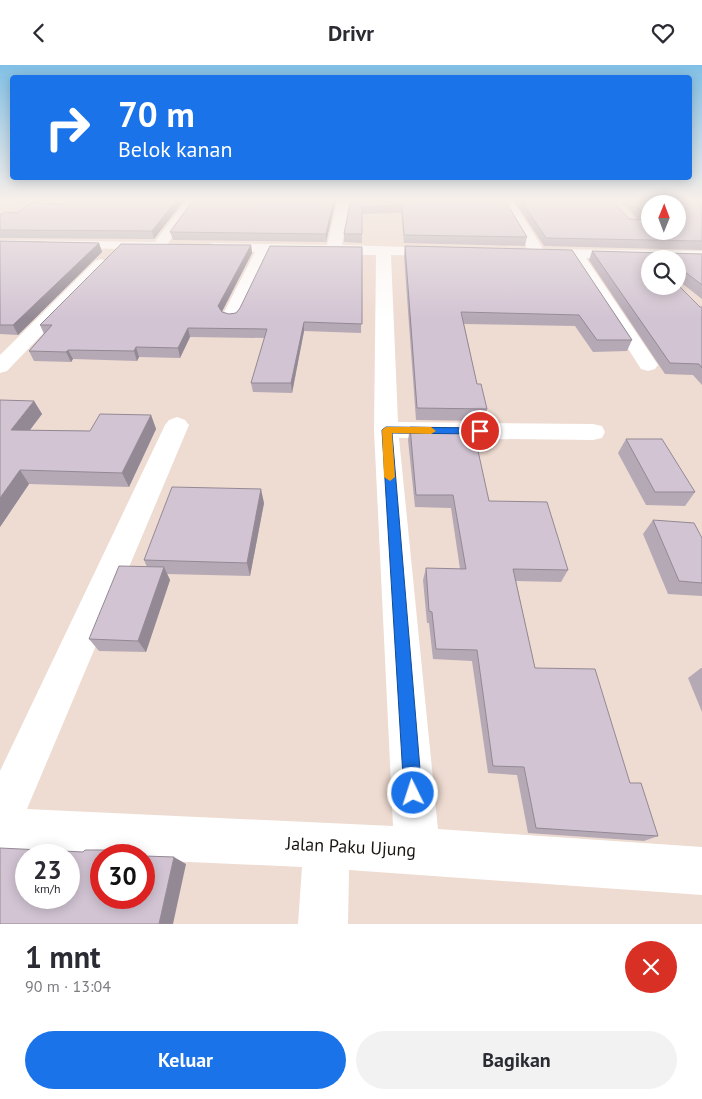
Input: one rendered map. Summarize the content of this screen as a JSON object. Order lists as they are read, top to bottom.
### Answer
{
  "streets": {
    "street": ["Jalan Paku Ujung"]
  },
  "north": "top",
  "page": {
    "header": "Drivr",
    "turn": ["70 m", "Belok kanan"],
    "speed": "23 km/h",
    "limit": "30",
    "heading": ["1 mnt", "90 m · 13:04"],
    "buttons": ["Keluar", "Bagikan"]
  }
}
